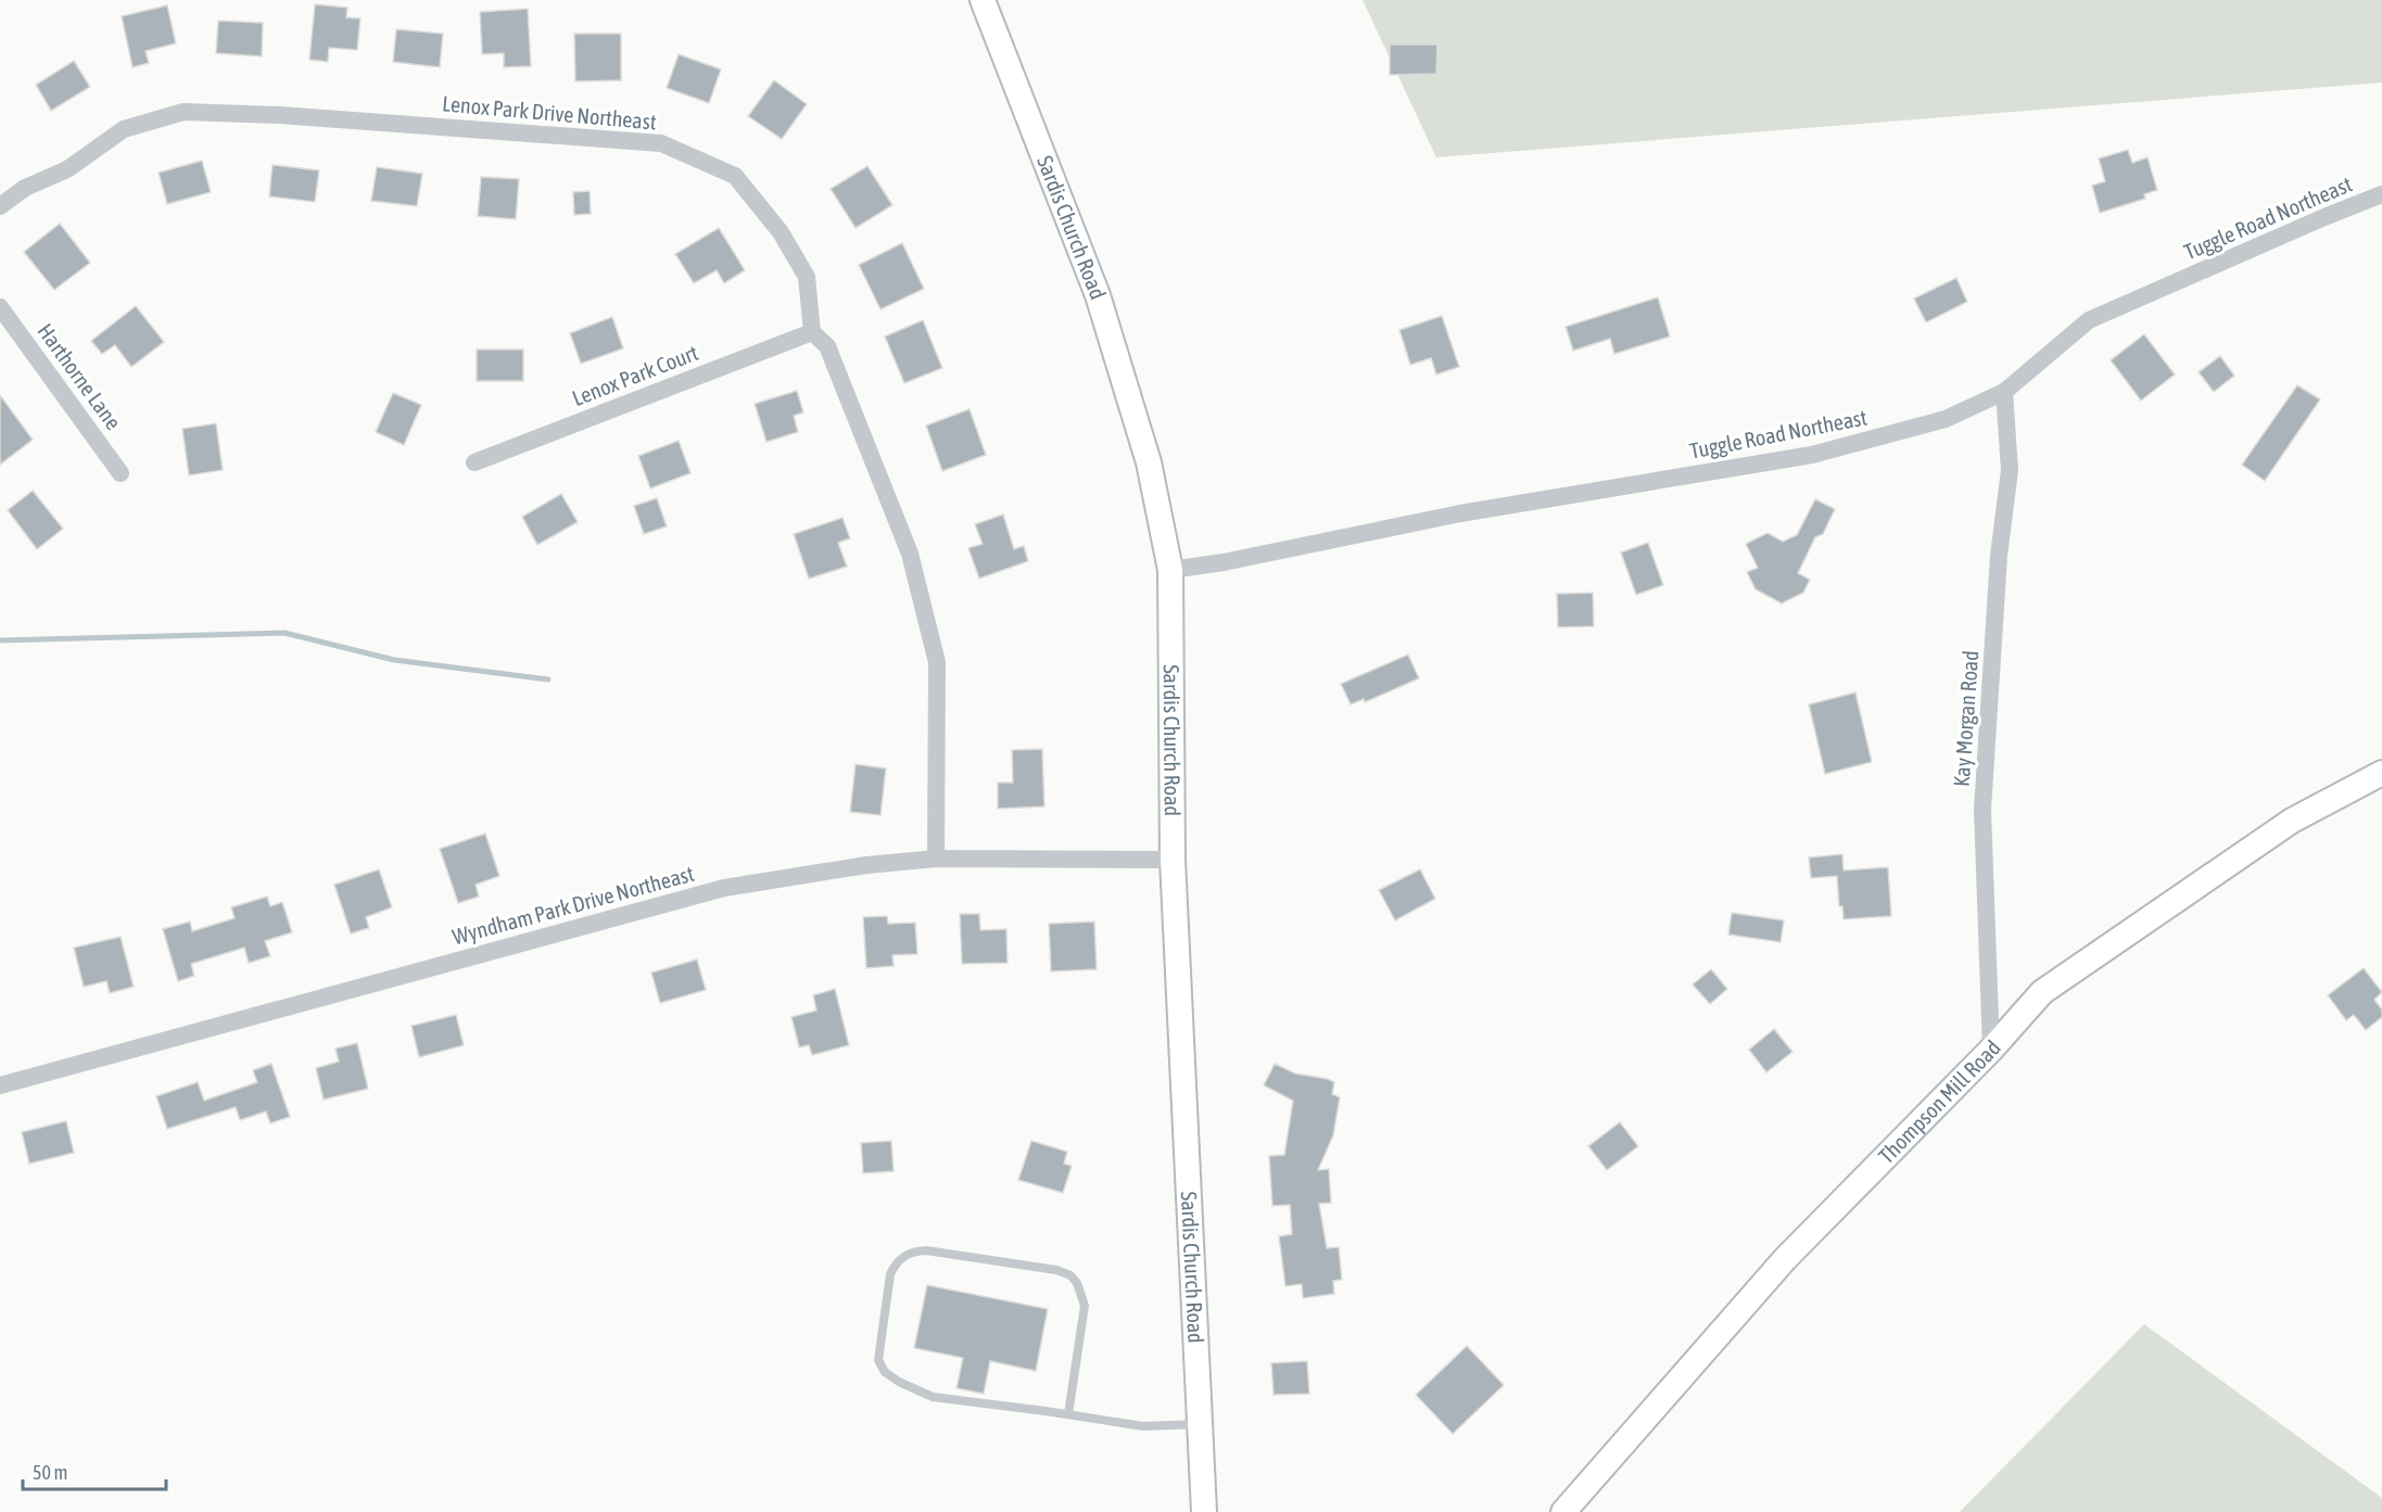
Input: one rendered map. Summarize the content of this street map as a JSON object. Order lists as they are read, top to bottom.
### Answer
{
  "streets": {
    "street": [
      "Lenox Park Drive Northeast",
      "Tuggle Road Northeast",
      "Sardis Church Road",
      "Lenox Park Court",
      "Harthorne Lane",
      "Kay Morgan Road",
      "Wyndham Park Drive Northeast",
      "Thompson Mill Road"
    ]
  },
  "crossings": [
    ["Lenox Park Drive Northeast", "Lenox Park Court"],
    ["Tuggle Road Northeast", "Sardis Church Road"],
    ["Tuggle Road Northeast", "Kay Morgan Road"],
    ["Sardis Church Road", "Wyndham Park Drive Northeast"],
    ["Kay Morgan Road", "Thompson Mill Road"]
  ],
  "scale_bar": "50 m"
}
